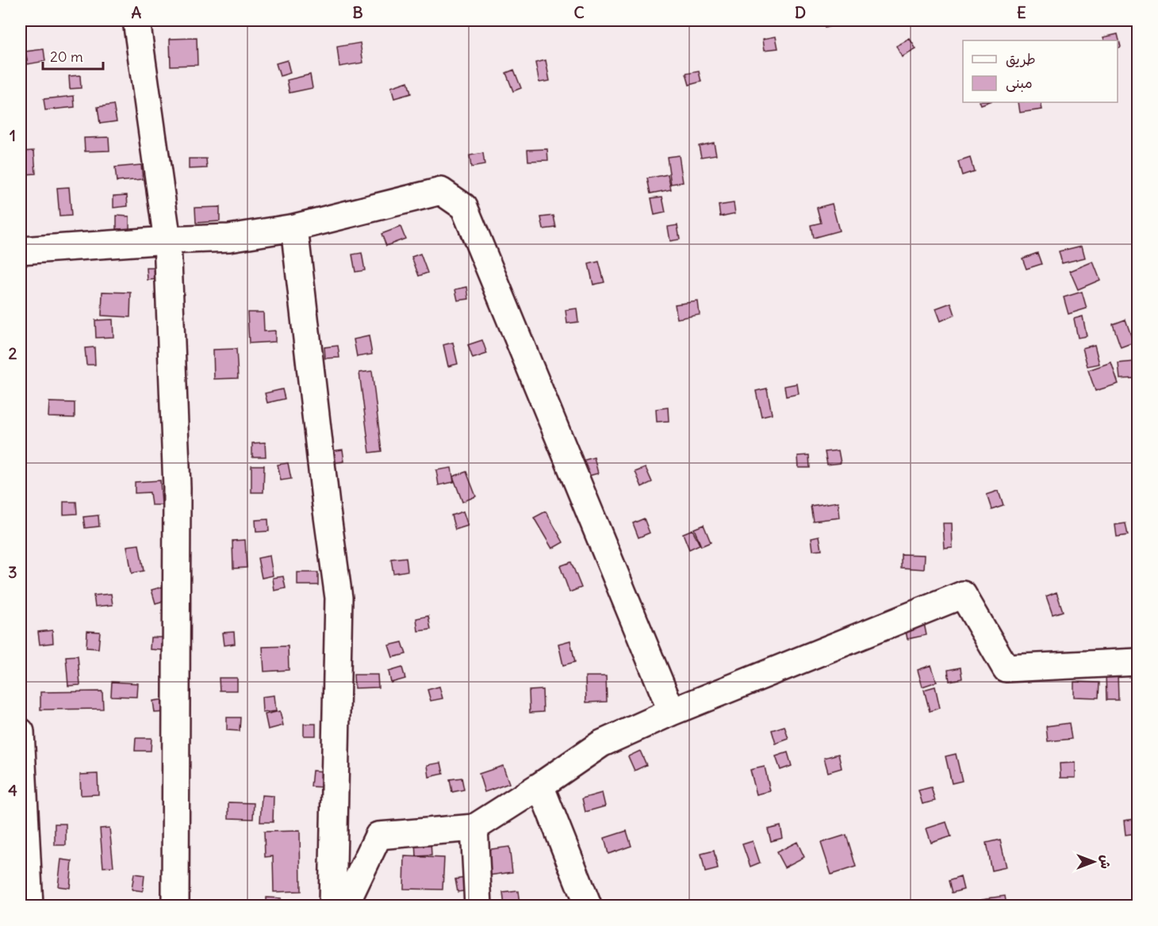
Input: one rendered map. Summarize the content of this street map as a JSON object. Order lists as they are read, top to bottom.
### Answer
{
  "legend": ["طريق", "مبنى"],
  "scale_bar": "20 m",
  "north": "right",
  "grid": {
    "columns": [
      "A",
      "B",
      "C",
      "D",
      "E"
    ],
    "rows": [
      "1",
      "2",
      "3",
      "4"
    ]
  }
}
